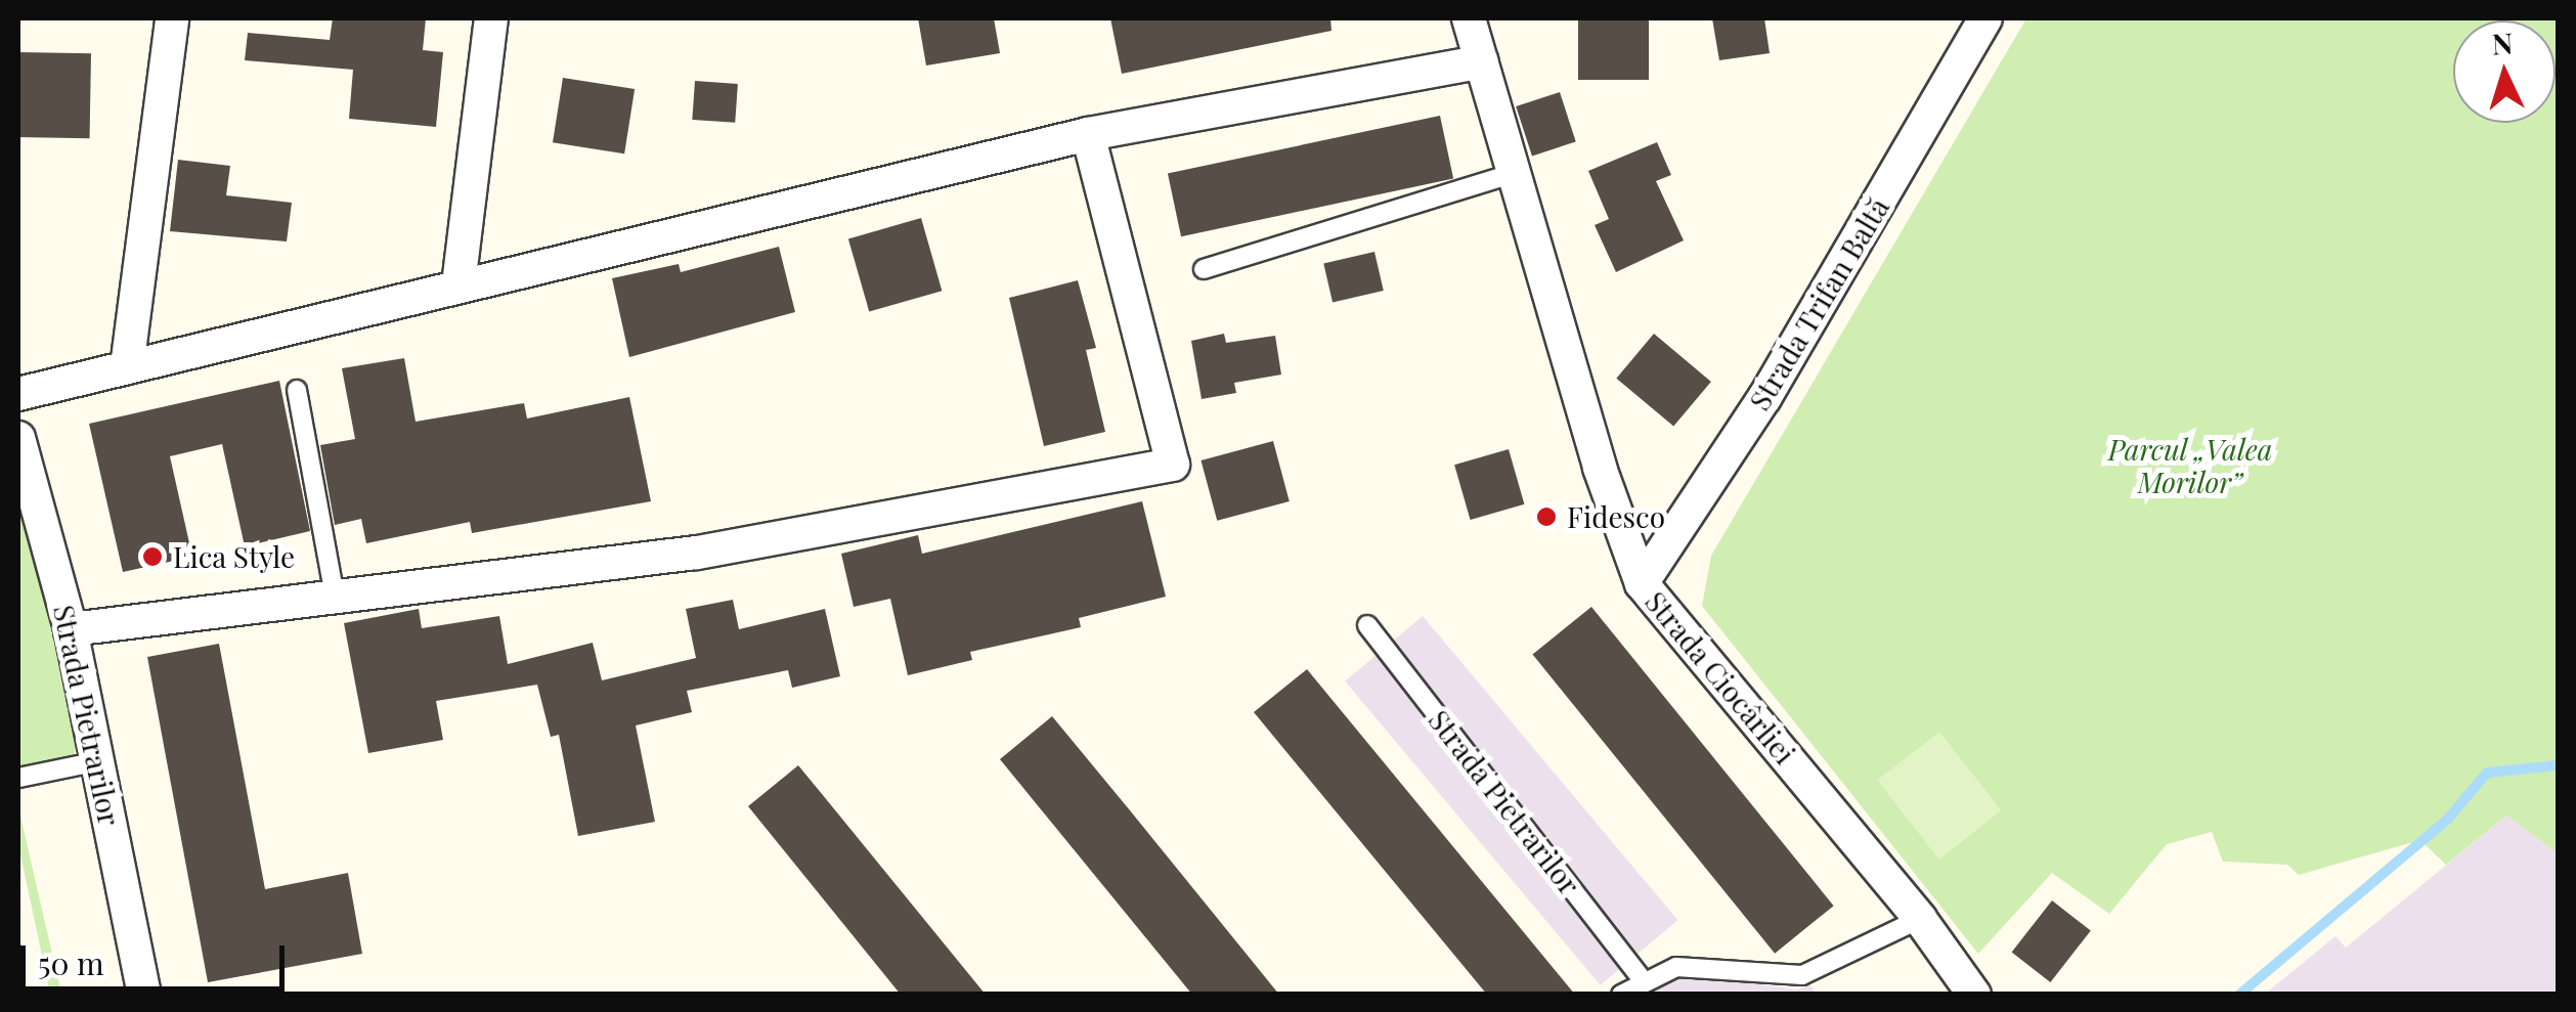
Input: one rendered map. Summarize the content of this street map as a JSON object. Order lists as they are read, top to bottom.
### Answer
{
  "streets": {
    "street": ["Strada Trifan Baltă", "Strada Ciocârliei", "Strada Pietrarilor"]
  },
  "crossings": [
    ["Strada Trifan Baltă", "Strada Ciocârliei"]
  ],
  "parks": ["Parcul „Valea Morilor”"],
  "places": ["Fidesco", "Lica Style"],
  "scale_bar": "50 m",
  "north": "top"
}
